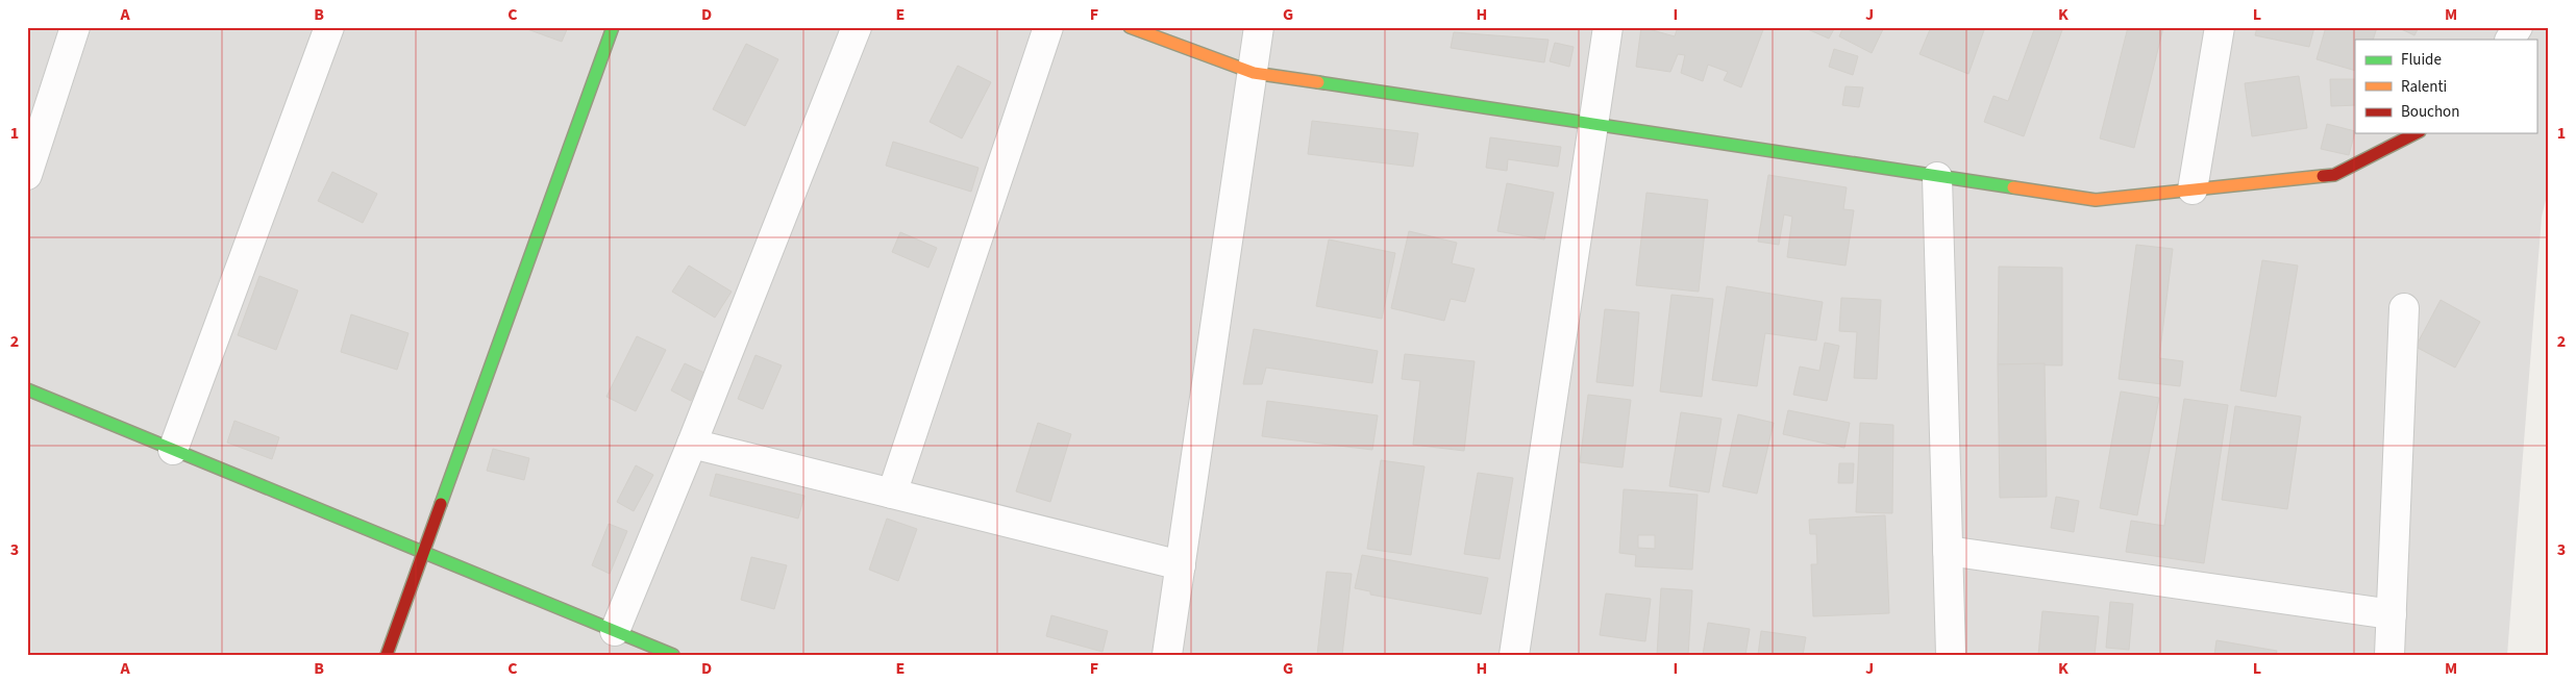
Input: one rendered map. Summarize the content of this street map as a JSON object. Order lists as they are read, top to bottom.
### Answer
{
  "legend": ["Fluide", "Ralenti", "Bouchon"],
  "grid": {
    "columns": [
      "A",
      "B",
      "C",
      "D",
      "E",
      "F",
      "G",
      "H",
      "I",
      "J",
      "K",
      "L",
      "M"
    ],
    "rows": ["1", "2", "3"]
  }
}
